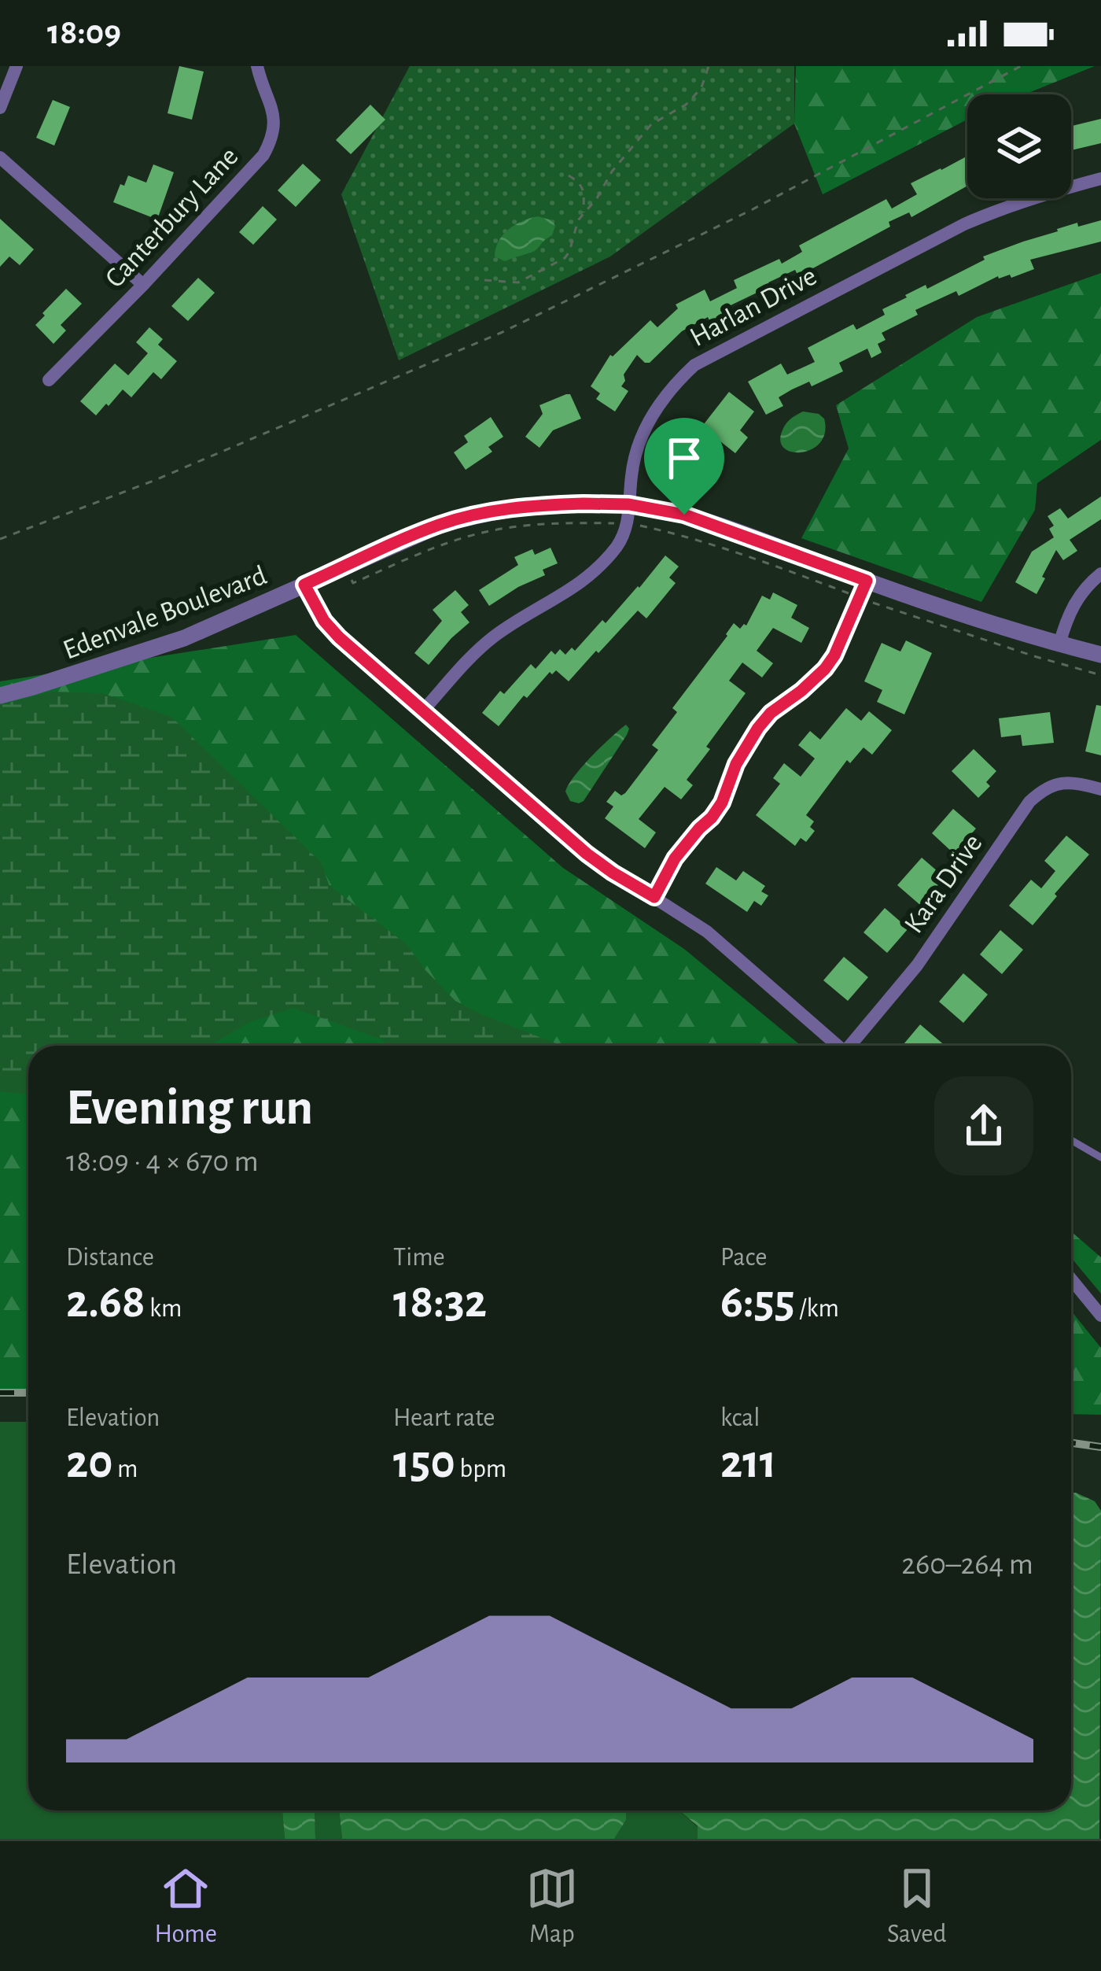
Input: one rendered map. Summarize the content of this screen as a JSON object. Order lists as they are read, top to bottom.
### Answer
{
  "streets": {
    "street": [
      "Canterbury Lane",
      "Harlan Drive",
      "Edenvale Boulevard",
      "Kara Drive"
    ]
  },
  "crossings": [
    ["Harlan Drive", "Edenvale Boulevard"]
  ],
  "page": {
    "status": "18:09",
    "heading": ["Evening run", "18:09 · 4 × 670 m"],
    "stats": [
      ["Distance", "2.68 km"],
      ["Time", "18:32"],
      ["Pace", "6:55 /km"],
      ["Elevation", "20 m"],
      ["Heart rate", "150 bpm"],
      ["kcal", "211"]
    ],
    "chart": ["Elevation", "260–264 m"],
    "tabs": ["Home", "Map", "Saved"]
  }
}
